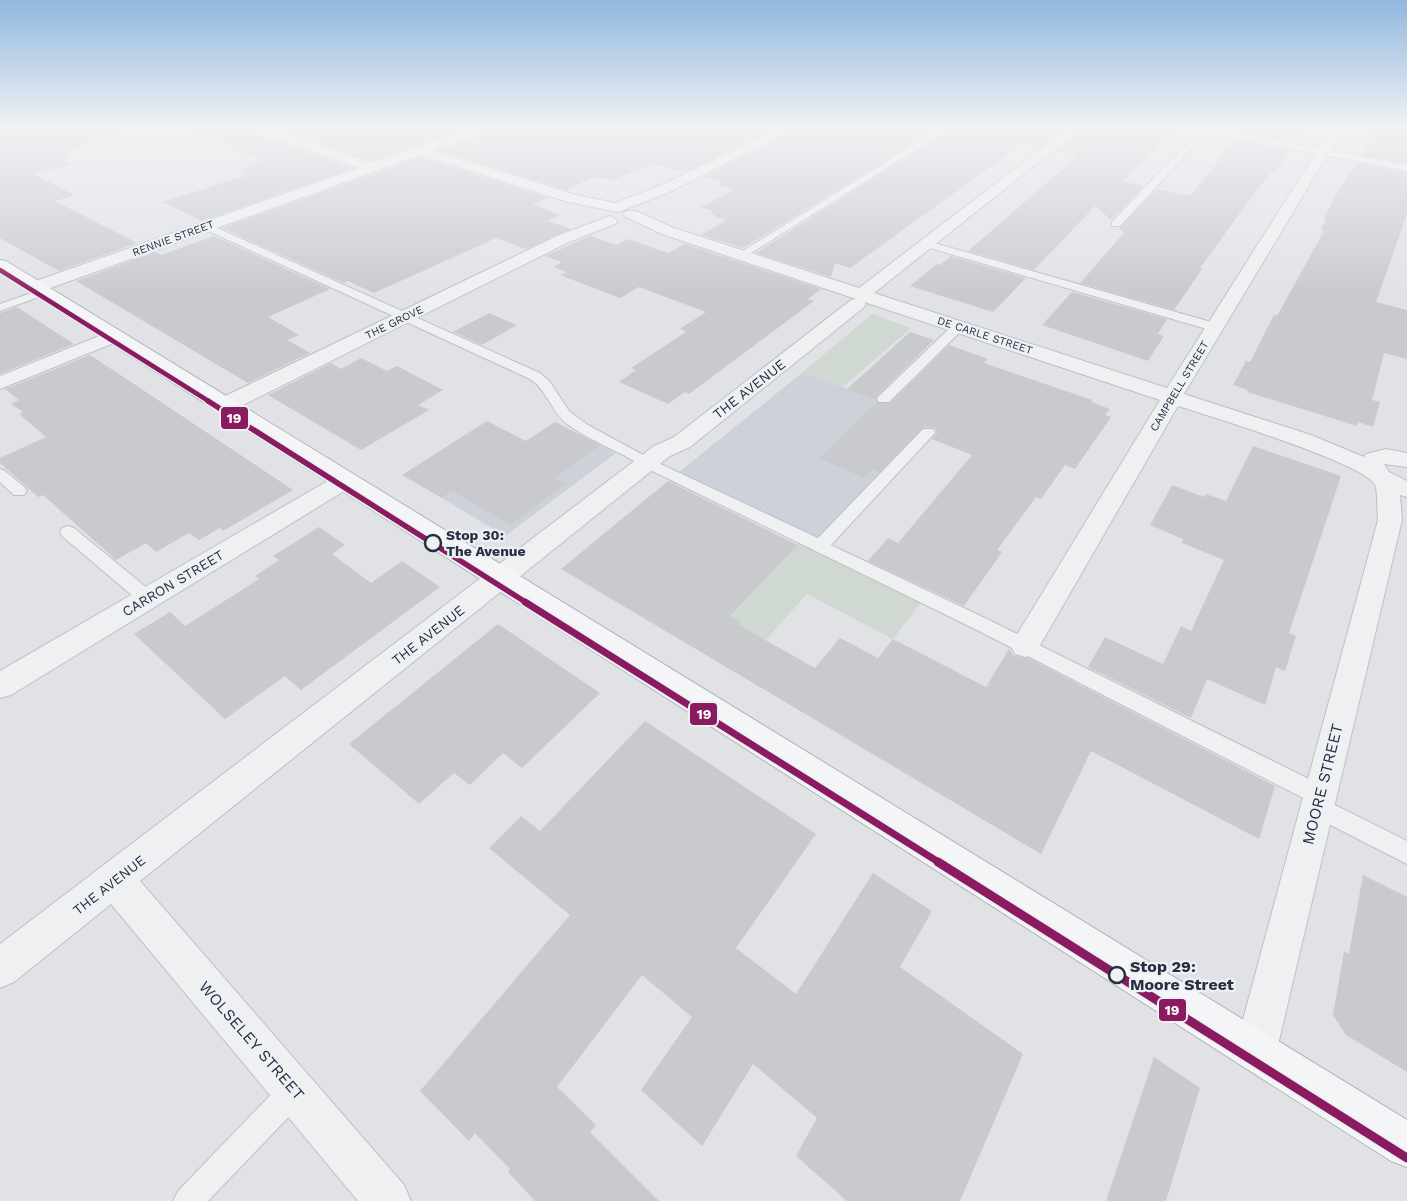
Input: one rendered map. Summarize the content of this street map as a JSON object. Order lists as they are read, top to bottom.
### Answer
{
  "streets": {
    "street": [
      "RENNIE STREET",
      "THE GROVE",
      "DE CARLE STREET",
      "CAMPBELL STREET",
      "THE AVENUE",
      "CARRON STREET",
      "MOORE STREET",
      "WOLSELEY STREET"
    ]
  },
  "crossings": [
    ["THE GROVE", "DE CARLE STREET"],
    ["DE CARLE STREET", "CAMPBELL STREET"],
    ["DE CARLE STREET", "THE AVENUE"],
    ["DE CARLE STREET", "MOORE STREET"],
    ["THE AVENUE", "WOLSELEY STREET"]
  ],
  "places": ["Stop 30: The Avenue", "Stop 29: Moore Street"],
  "lines": ["transit line 19"]
}
